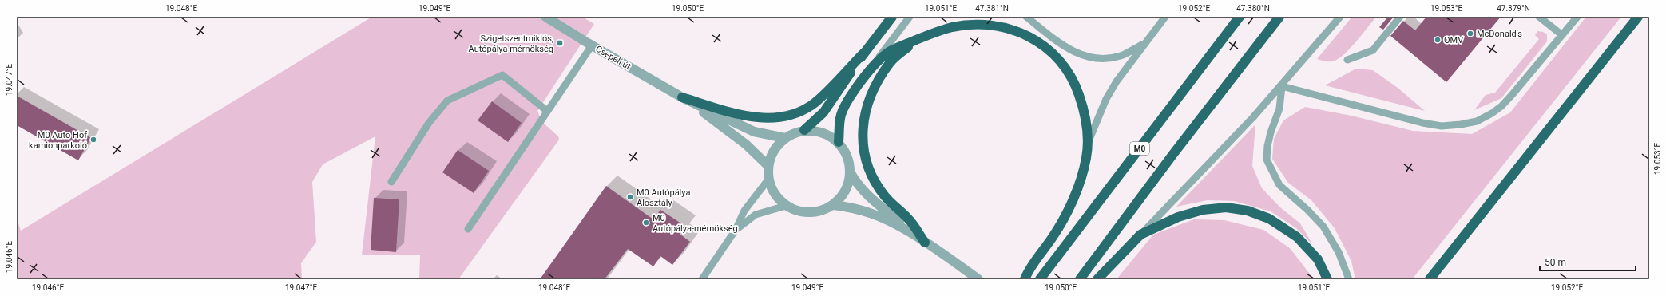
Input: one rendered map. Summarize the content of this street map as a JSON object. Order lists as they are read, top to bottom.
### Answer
{
  "streets": {
    "highway": ["M0"],
    "street": ["Csepeli út"]
  },
  "places": {
    "other": [
      "McDonald's",
      "OMV",
      "M0 Auto Hof kamionparkoló",
      "M0 Autópálya Alosztály",
      "M0 Autópálya-mérnökség"
    ],
    "transit": ["Szigetszentmiklós, Autópálya mérnökség"]
  },
  "scale_bar": "50 m",
  "coordinates": [
    "19.048°E",
    "19.049°E",
    "19.050°E",
    "19.051°E",
    "47.381°N",
    "19.052°E",
    "47.380°N",
    "19.053°E",
    "47.379°N",
    "19.047°E",
    "19.046°E"
  ]
}
